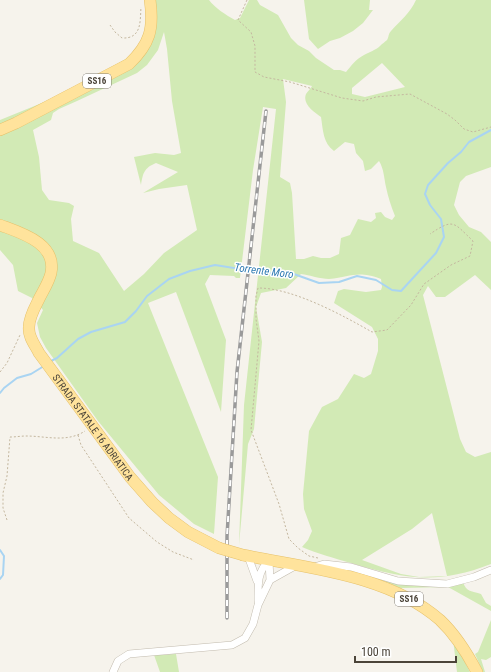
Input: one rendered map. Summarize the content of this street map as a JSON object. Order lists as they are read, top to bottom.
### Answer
{
  "streets": {
    "main road": ["SS16", "STRADA STATALE 16 ADRIATICA"]
  },
  "crossings": [
    ["SS16", "STRADA STATALE 16 ADRIATICA"]
  ],
  "water": ["Torrente Moro"],
  "scale_bar": "100 m"
}
